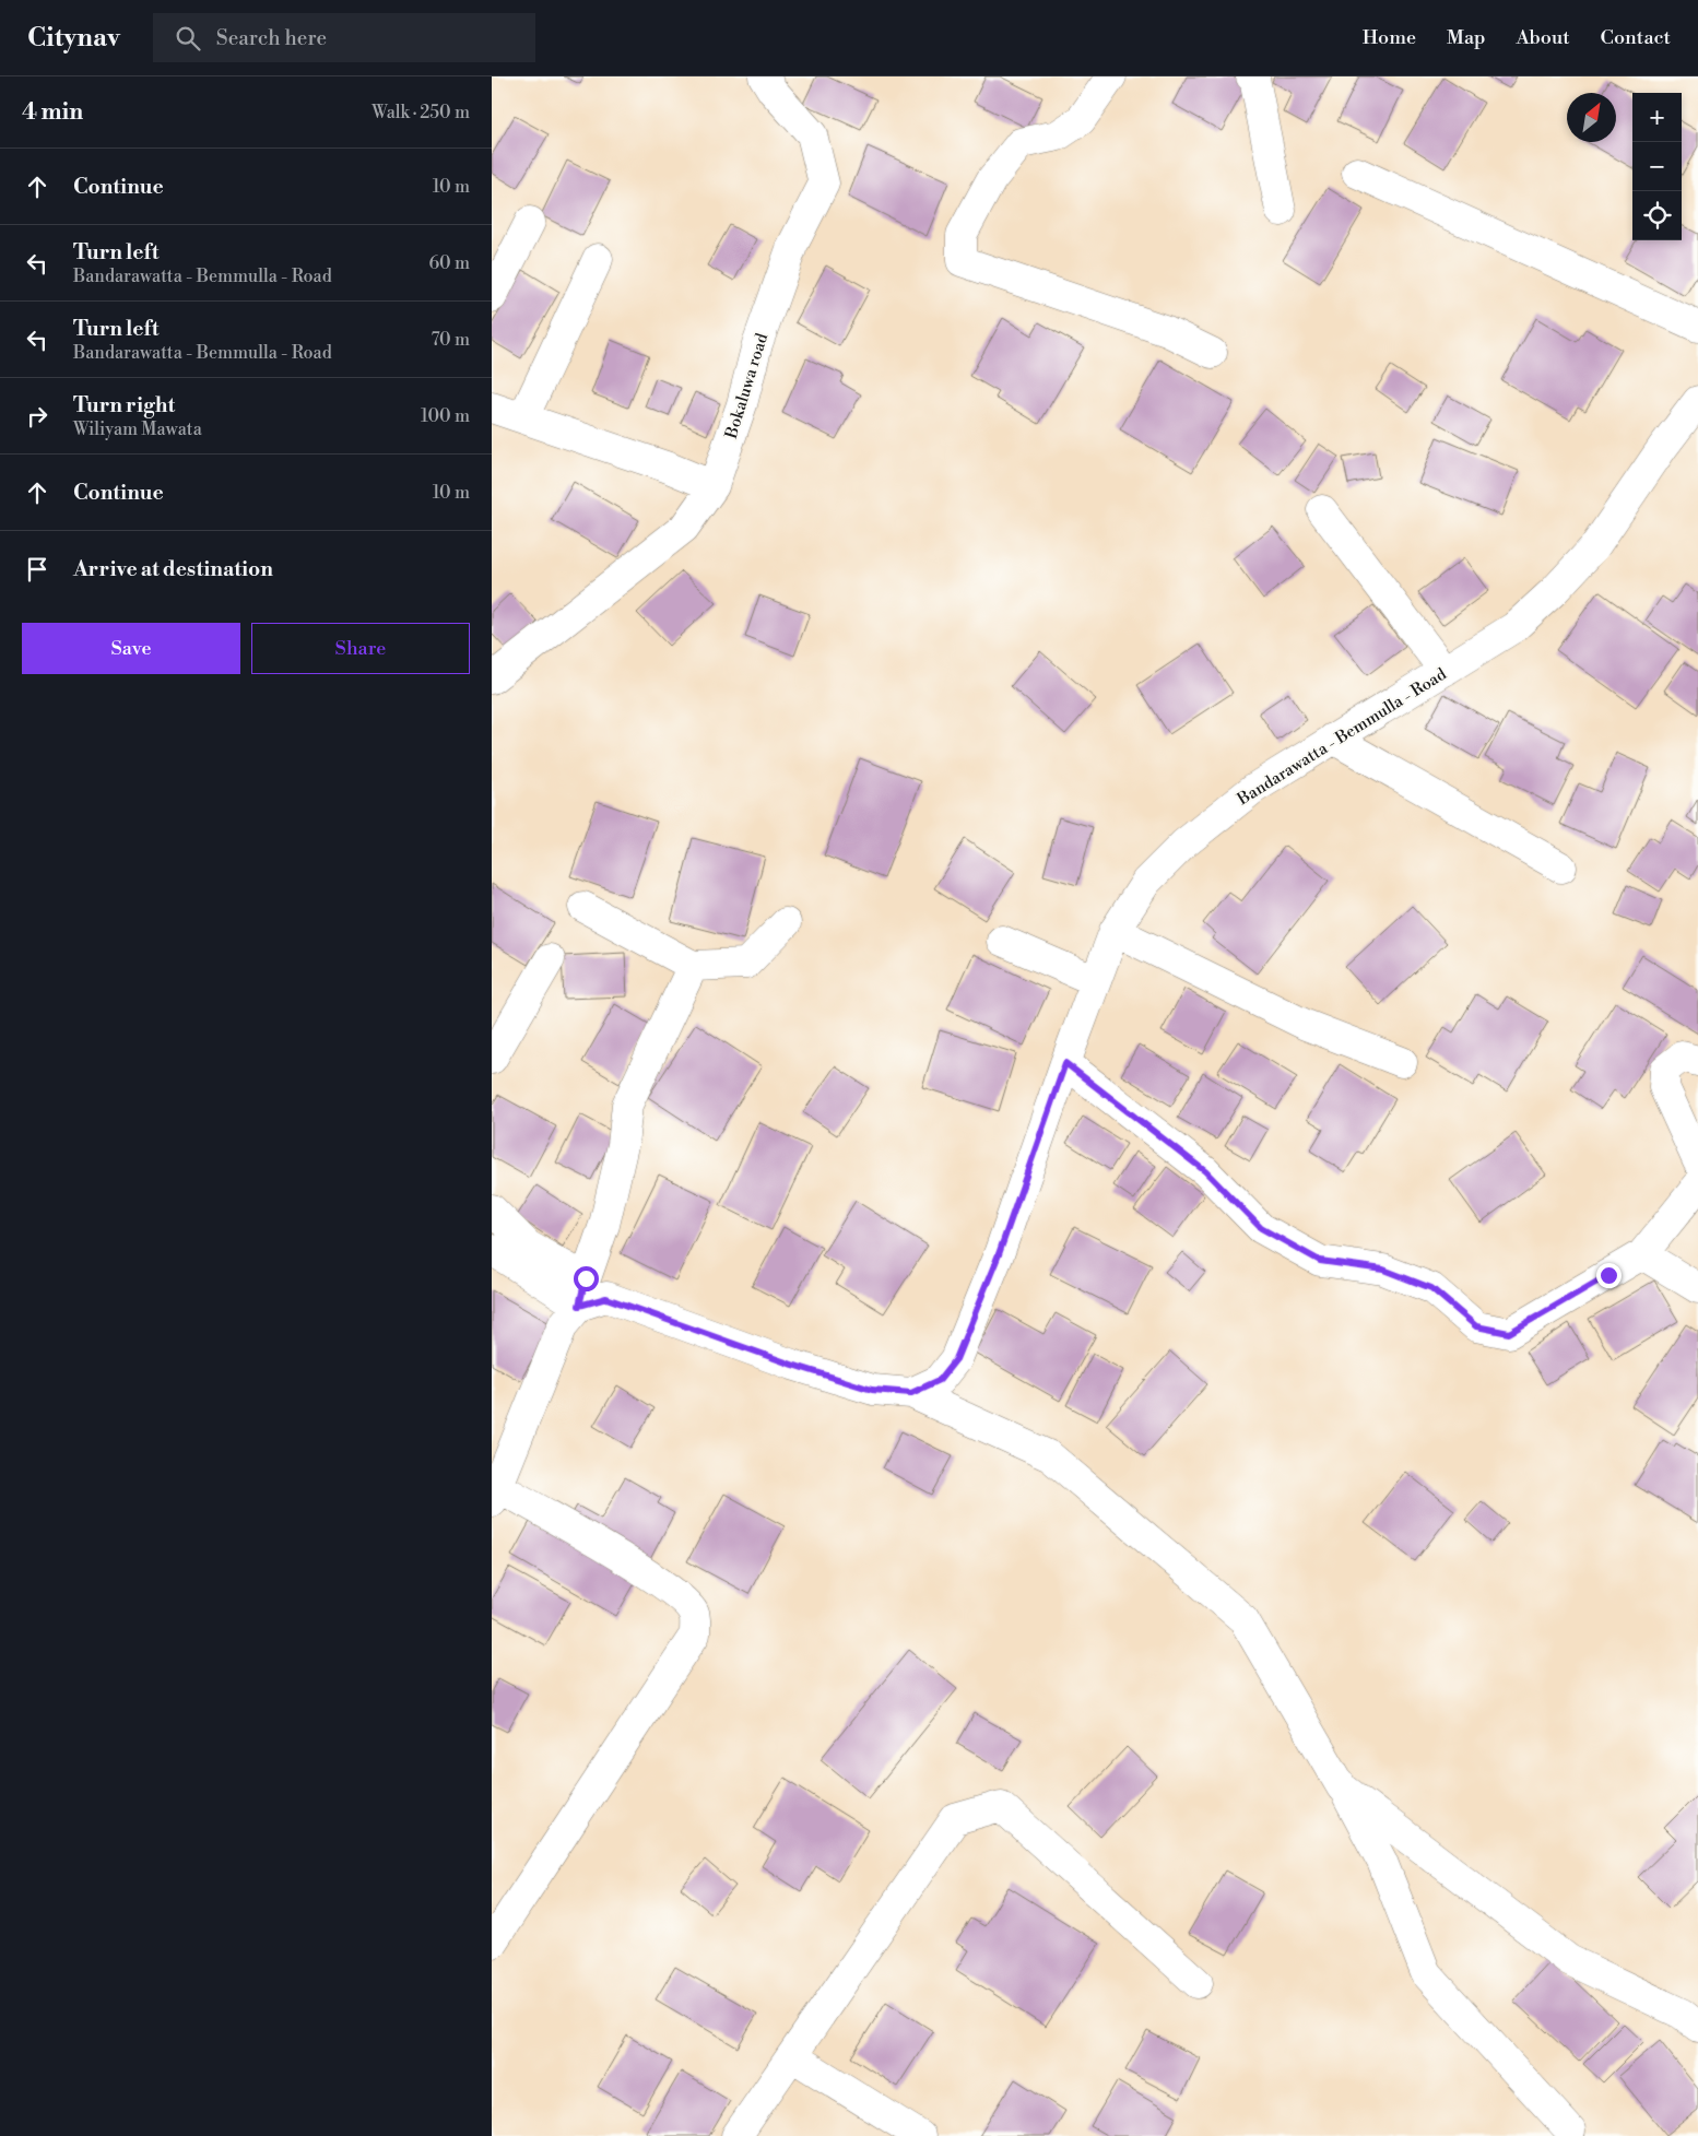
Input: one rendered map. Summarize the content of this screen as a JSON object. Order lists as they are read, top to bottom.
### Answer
{
  "streets": {
    "street": ["Bokaluwa road", "Bandarawatta - Bemmulla - Road"]
  },
  "north": "top right",
  "page": {
    "header": "Citynav",
    "search": "Search here",
    "nav": [
      "Home",
      "Map",
      "About",
      "Contact"
    ],
    "heading": ["4 min", "Walk · 250 m"],
    "map_buttons": ["+", "−"],
    "list": [
      ["Continue", "10 m"],
      ["Turn left", "Bandarawatta - Bemmulla - Road", "60 m"],
      ["Turn left", "Bandarawatta - Bemmulla - Road", "70 m"],
      ["Turn right", "Wiliyam Mawata", "100 m"],
      ["Continue", "10 m"],
      "Arrive at destination"
    ],
    "buttons": ["Save", "Share"]
  }
}
